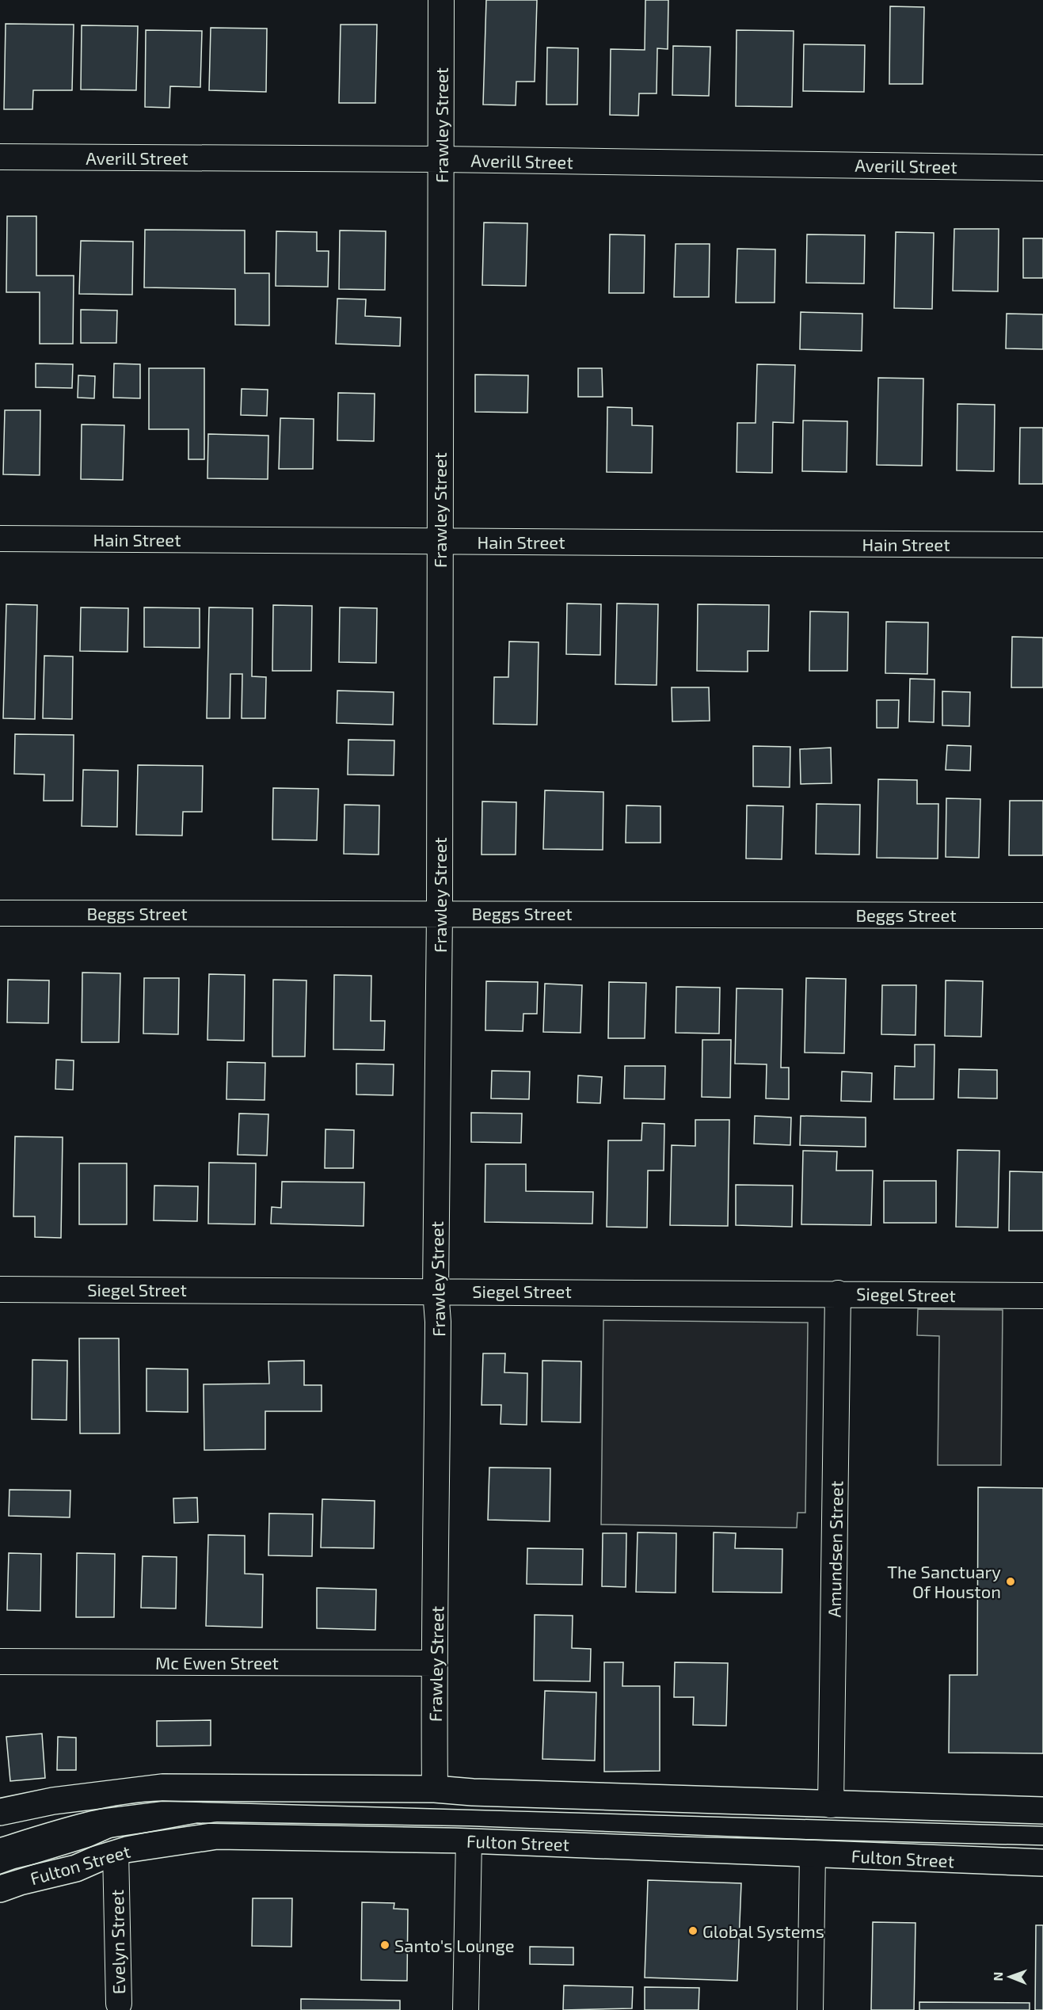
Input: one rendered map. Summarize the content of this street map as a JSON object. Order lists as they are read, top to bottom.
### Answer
{
  "streets": {
    "main road": ["Fulton Street"],
    "street": [
      "Frawley Street",
      "Averill Street",
      "Hain Street",
      "Beggs Street",
      "Siegel Street",
      "Amundsen Street",
      "Mc Ewen Street",
      "Evelyn Street"
    ]
  },
  "crossings": [
    ["Frawley Street", "Averill Street"],
    ["Frawley Street", "Hain Street"],
    ["Frawley Street", "Beggs Street"],
    ["Frawley Street", "Siegel Street"],
    ["Frawley Street", "Mc Ewen Street"],
    ["Siegel Street", "Amundsen Street"],
    ["Fulton Street", "Evelyn Street"]
  ],
  "places": ["The Sanctuary Of Houston", "Global Systems", "Santo's Lounge"],
  "north": "left"
}
